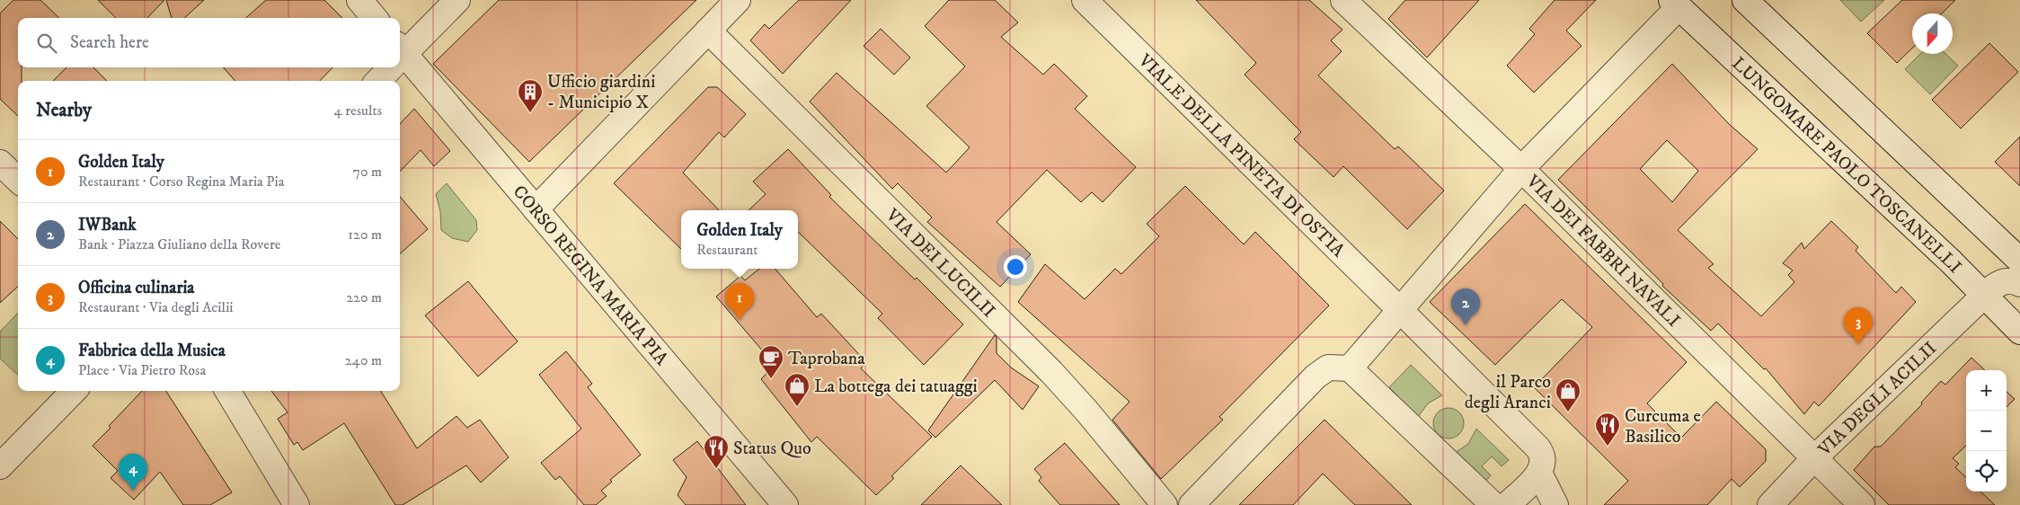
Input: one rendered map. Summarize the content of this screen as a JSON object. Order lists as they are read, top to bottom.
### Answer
{
  "streets": {
    "street": [
      "VIALE DELLA PINETA DI OSTIA",
      "LUNGOMARE PAOLO TOSCANELLI",
      "VIA DEI FABBRI NAVALI",
      "VIA DEI LUCILII",
      "CORSO REGINA MARIA PIA",
      "VIA DEGLI ACILII"
    ]
  },
  "crossings": [
    ["LUNGOMARE PAOLO TOSCANELLI", "VIA DEGLI ACILII"],
    ["VIA DEI FABBRI NAVALI", "VIA DEGLI ACILII"]
  ],
  "places": {
    "building": ["Ufficio giardini - Municipio X"],
    "cafe": ["Taprobana"],
    "shop": ["La bottega dei tatuaggi", "il Parco degli Aranci"],
    "restaurant": ["Curcuma e Basilico", "Status Quo"]
  },
  "north": "bottom",
  "page": {
    "search": "Search here",
    "heading": ["Nearby", "4 results"],
    "list": [
      {
        "mark": "1",
        "name": "Golden Italy",
        "note": "Restaurant · Corso Regina Maria Pia",
        "value": "70 m"
      },
      {
        "mark": "2",
        "name": "IWBank",
        "note": "Bank · Piazza Giuliano della Rovere",
        "value": "120 m"
      },
      {
        "mark": "3",
        "name": "Officina culinaria",
        "note": "Restaurant · Via degli Acilii",
        "value": "220 m"
      },
      {
        "mark": "4",
        "name": "Fabbrica della Musica",
        "note": "Place · Via Pietro Rosa",
        "value": "240 m"
      }
    ],
    "popup": ["Golden Italy", "Restaurant"],
    "pins": [
      "1",
      "2",
      "3",
      "4"
    ],
    "map_buttons": ["+", "−"]
  }
}
